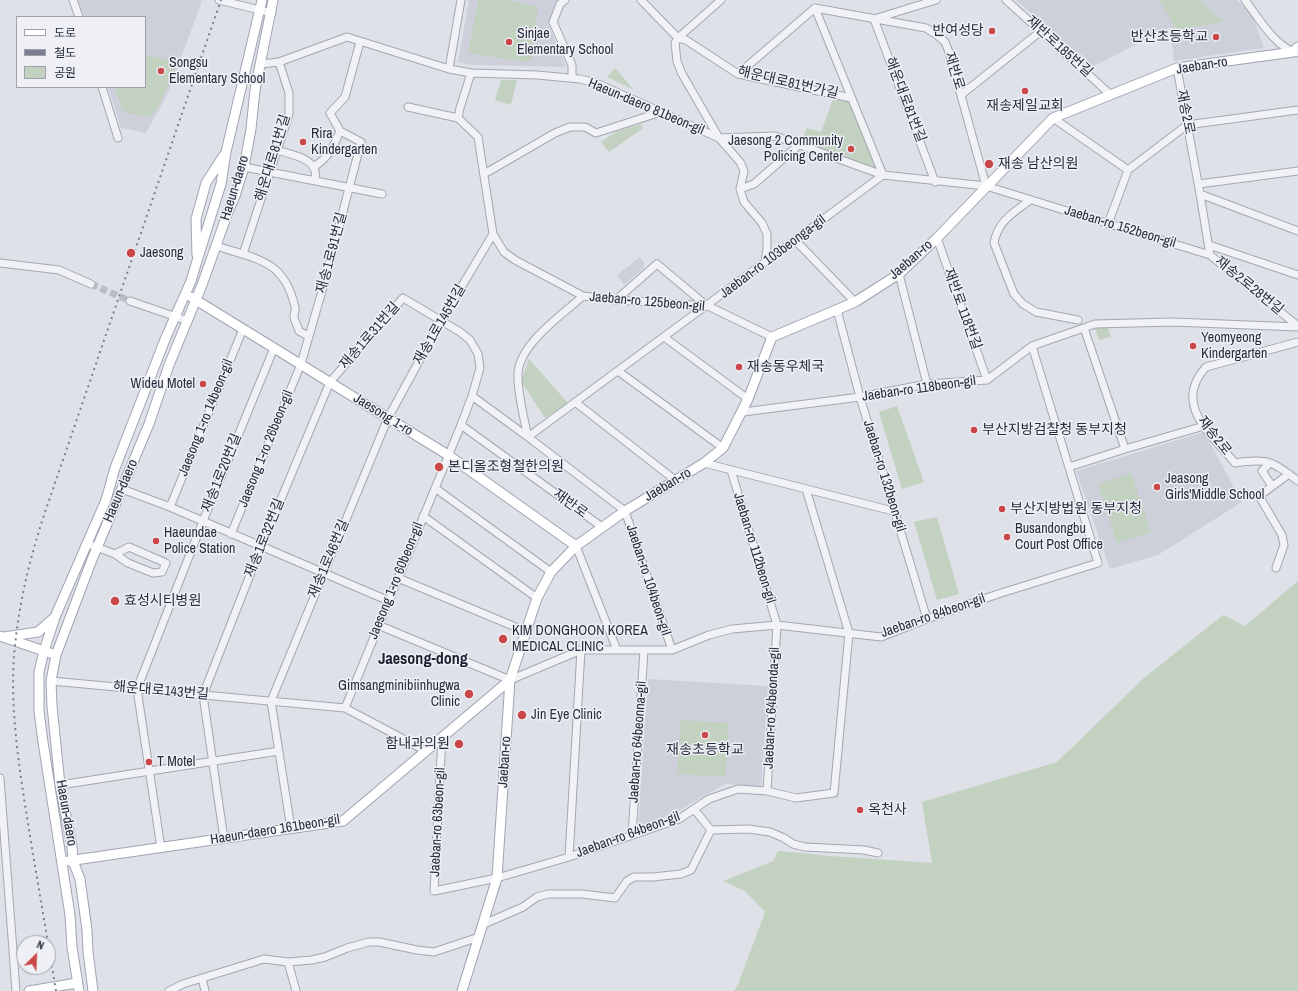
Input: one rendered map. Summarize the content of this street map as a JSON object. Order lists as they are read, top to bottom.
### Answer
{
  "streets": {
    "main road": [
      "Jaeban-ro",
      "Haeun-daero",
      "Jaesong 1-ro",
      "Haeun-daero 161beon-gil"
    ],
    "street": [
      "재반로185번길",
      "재반로",
      "해운대로81번가길",
      "해운대로81번길",
      "Haeun-daero 81beon-gil",
      "재송2로",
      "Jaeban-ro 152beon-gil",
      "재송1로91번길",
      "Jaeban-ro 103beonga-gil",
      "재송2로28번길",
      "Jaeban-ro 125beon-gil",
      "재반로 118번길",
      "재송1로145번길",
      "재송1로31번길",
      "Jaeban-ro 118beon-gil",
      "Jaesong 1-ro 14beon-gil",
      "Jaesong 1-ro 26beon-gil",
      "재송1로20번길",
      "Jaeban-ro 132beon-gil",
      "재송1로32번길",
      "Jaeban-ro 112beon-gil",
      "재송1로46번길",
      "Jaeban-ro 104beon-gil",
      "Jaesong 1-ro 60beon-gil",
      "Jaeban-ro 84beon-gil",
      "해운대로143번길",
      "Jaeban-ro 64beonda-gil",
      "Jaeban-ro 64beonna-gil",
      "Jaeban-ro 63beon-gil",
      "Jaeban-ro 64beon-gil"
    ]
  },
  "crossings": [
    ["재반로185번길", "Jaeban-ro"],
    ["Jaeban-ro", "재반로"],
    ["Jaeban-ro", "Haeun-daero 81beon-gil"],
    ["Jaeban-ro", "재송2로"],
    ["Jaeban-ro", "Jaeban-ro 152beon-gil"],
    ["Jaeban-ro", "Jaeban-ro 125beon-gil"],
    ["Jaeban-ro", "재반로 118번길"],
    ["Jaeban-ro", "Jaeban-ro 118beon-gil"],
    ["Jaeban-ro", "Jaesong 1-ro"],
    ["Jaeban-ro", "Jaeban-ro 132beon-gil"],
    ["Jaeban-ro", "Jaeban-ro 112beon-gil"],
    ["Jaeban-ro", "Jaeban-ro 104beon-gil"],
    ["Jaeban-ro", "Jaeban-ro 84beon-gil"],
    ["Jaeban-ro", "Jaeban-ro 63beon-gil"],
    ["Jaeban-ro", "Haeun-daero 161beon-gil"],
    ["Jaeban-ro", "Jaeban-ro 64beon-gil"],
    ["재반로", "해운대로81번길"],
    ["재반로", "Haeun-daero 81beon-gil"],
    ["재반로", "Jaeban-ro 152beon-gil"],
    ["재반로", "재송1로31번길"],
    ["해운대로81번길", "Haeun-daero 81beon-gil"],
    ["Haeun-daero 81beon-gil", "Haeun-daero"],
    ["Haeun-daero 81beon-gil", "Jaeban-ro 152beon-gil"],
    ["Haeun-daero 81beon-gil", "Jaeban-ro 103beonga-gil"],
    ["재송2로", "재송2로28번길"],
    ["Haeun-daero", "Jaesong 1-ro"],
    ["Haeun-daero", "해운대로143번길"],
    ["Haeun-daero", "Haeun-daero 161beon-gil"],
    ["Jaeban-ro 152beon-gil", "재송2로28번길"],
    ["재송1로91번길", "Jaesong 1-ro"],
    ["재송1로91번길", "Jaesong 1-ro 26beon-gil"],
    ["Jaeban-ro 103beonga-gil", "Jaeban-ro 125beon-gil"],
    ["재송2로28번길", "Jaeban-ro 118beon-gil"],
    ["Jaeban-ro 125beon-gil", "재송1로145번길"],
    ["재반로 118번길", "Jaeban-ro 118beon-gil"],
    ["재송1로145번길", "재송1로31번길"],
    ["재송1로145번길", "Jaesong 1-ro"],
    ["재송1로145번길", "재송1로46번길"],
    ["재송1로31번길", "Jaesong 1-ro"],
    ["재송1로31번길", "재송1로32번길"],
    ["재송1로31번길", "Jaesong 1-ro 60beon-gil"],
    ["Jaeban-ro 118beon-gil", "Jaeban-ro 132beon-gil"],
    ["Jaesong 1-ro", "Jaesong 1-ro 14beon-gil"],
    ["Jaesong 1-ro", "Jaesong 1-ro 26beon-gil"],
    ["Jaesong 1-ro", "재송1로20번길"],
    ["Jaesong 1-ro", "재송1로32번길"],
    ["Jaesong 1-ro", "재송1로46번길"],
    ["Jaesong 1-ro", "Jaesong 1-ro 60beon-gil"],
    ["재송1로20번길", "해운대로143번길"],
    ["Jaeban-ro 132beon-gil", "Jaeban-ro 112beon-gil"],
    ["Jaeban-ro 132beon-gil", "Jaeban-ro 84beon-gil"],
    ["재송1로32번길", "해운대로143번길"],
    ["Jaeban-ro 112beon-gil", "Jaeban-ro 84beon-gil"],
    ["Jaeban-ro 112beon-gil", "Jaeban-ro 64beonda-gil"],
    ["재송1로46번길", "해운대로143번길"],
    ["Jaeban-ro 104beon-gil", "Jaeban-ro 84beon-gil"],
    ["Jaesong 1-ro 60beon-gil", "해운대로143번길"],
    ["Jaeban-ro 84beon-gil", "Jaeban-ro 64beonda-gil"],
    ["Jaeban-ro 84beon-gil", "Jaeban-ro 64beonna-gil"],
    ["Jaeban-ro 84beon-gil", "Haeun-daero 161beon-gil"],
    ["Jaeban-ro 84beon-gil", "Jaeban-ro 64beon-gil"],
    ["해운대로143번길", "Haeun-daero 161beon-gil"],
    ["Jaeban-ro 64beonda-gil", "Jaeban-ro 64beon-gil"],
    ["Jaeban-ro 64beonna-gil", "Jaeban-ro 64beon-gil"],
    ["Jaeban-ro 63beon-gil", "Haeun-daero 161beon-gil"],
    ["Jaeban-ro 63beon-gil", "Jaeban-ro 64beon-gil"]
  ],
  "districts": ["Jaesong-dong"],
  "places": [
    "반여성당",
    "반산초등학교",
    "Sinjae Elementary School",
    "Songsu Elementary School",
    "재송제일교회",
    "Rira Kindergarten",
    "Jaesong 2 Community Policing Center",
    "재송 남산의원",
    "Jaesong",
    "Yeomyeong Kindergarten",
    "재송동우체국",
    "Wideu Motel",
    "부산지방검찰청 동부지청",
    "본디올조형철한의원",
    "Jeasong Girls'Middle School",
    "부산지방법원 동부지청",
    "Busandongbu Court Post Office",
    "Haeundae Police Station",
    "효성시티병원",
    "KIM DONGHOON KOREA MEDICAL CLINIC",
    "Gimsangminibiinhugwa Clinic",
    "Jin Eye Clinic",
    "재송초등학교",
    "함내과의원",
    "T Motel",
    "옥천사"
  ],
  "legend": ["도로", "철도", "공원"],
  "north": "top right"
}
